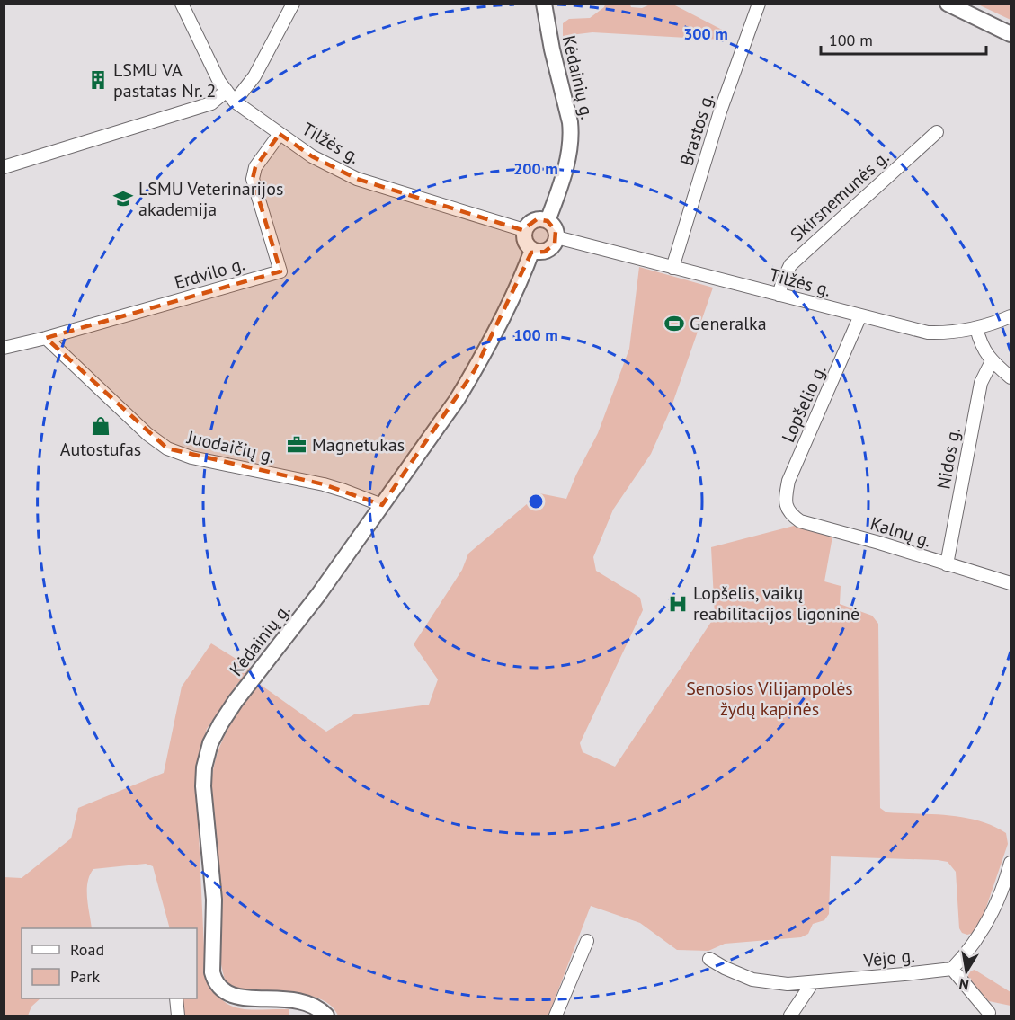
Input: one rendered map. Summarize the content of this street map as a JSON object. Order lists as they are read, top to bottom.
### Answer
{
  "streets": {
    "main road": ["Kėdainių g."],
    "street": [
      "Brastos g.",
      "Tilžės g.",
      "Skirsnemunės g.",
      "Erdvilo g.",
      "Lopšelio g.",
      "Juodaičių g.",
      "Nidos g.",
      "Kalnų g.",
      "Vėjo g."
    ]
  },
  "crossings": [
    ["Kėdainių g.", "Tilžės g."],
    ["Kėdainių g.", "Juodaičių g."],
    ["Brastos g.", "Tilžės g."],
    ["Tilžės g.", "Skirsnemunės g."],
    ["Tilžės g.", "Erdvilo g."],
    ["Tilžės g.", "Lopšelio g."],
    ["Erdvilo g.", "Juodaičių g."],
    ["Lopšelio g.", "Kalnų g."],
    ["Nidos g.", "Kalnų g."]
  ],
  "parks": ["Senosios Vilijampolės žydų kapinės"],
  "places": {
    "building": ["LSMU VA pastatas Nr. 2"],
    "school or university": ["LSMU Veterinarijos akademija"],
    "sports": ["Generalka"],
    "shop": ["Autostufas"],
    "office": ["Magnetukas"],
    "hospital": ["Lopšelis, vaikų reabilitacijos ligoninė"]
  },
  "legend": ["Road", "Park"],
  "scale_bar": "100 m",
  "north": "bottom",
  "rings": ["300 m", "200 m", "100 m"]
}
